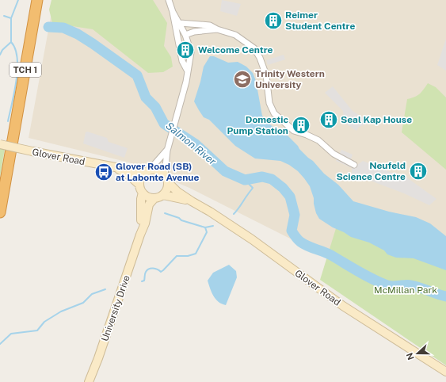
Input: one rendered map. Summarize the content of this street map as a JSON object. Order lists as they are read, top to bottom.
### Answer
{
  "streets": {
    "highway": ["TCH 1"],
    "main road": ["Glover Road", "University Drive"]
  },
  "crossings": [
    ["Glover Road", "University Drive"]
  ],
  "water": ["Salmon River"],
  "parks": ["McMillan Park"],
  "places": {
    "building": [
      "Reimer Student Centre",
      "Welcome Centre",
      "Seal Kap House",
      "Domestic Pump Station",
      "Neufeld Science Centre"
    ],
    "school or university": ["Trinity Western University"],
    "bus stop": ["Glover Road (SB) at Labonte Avenue"]
  },
  "north": "left"
}
